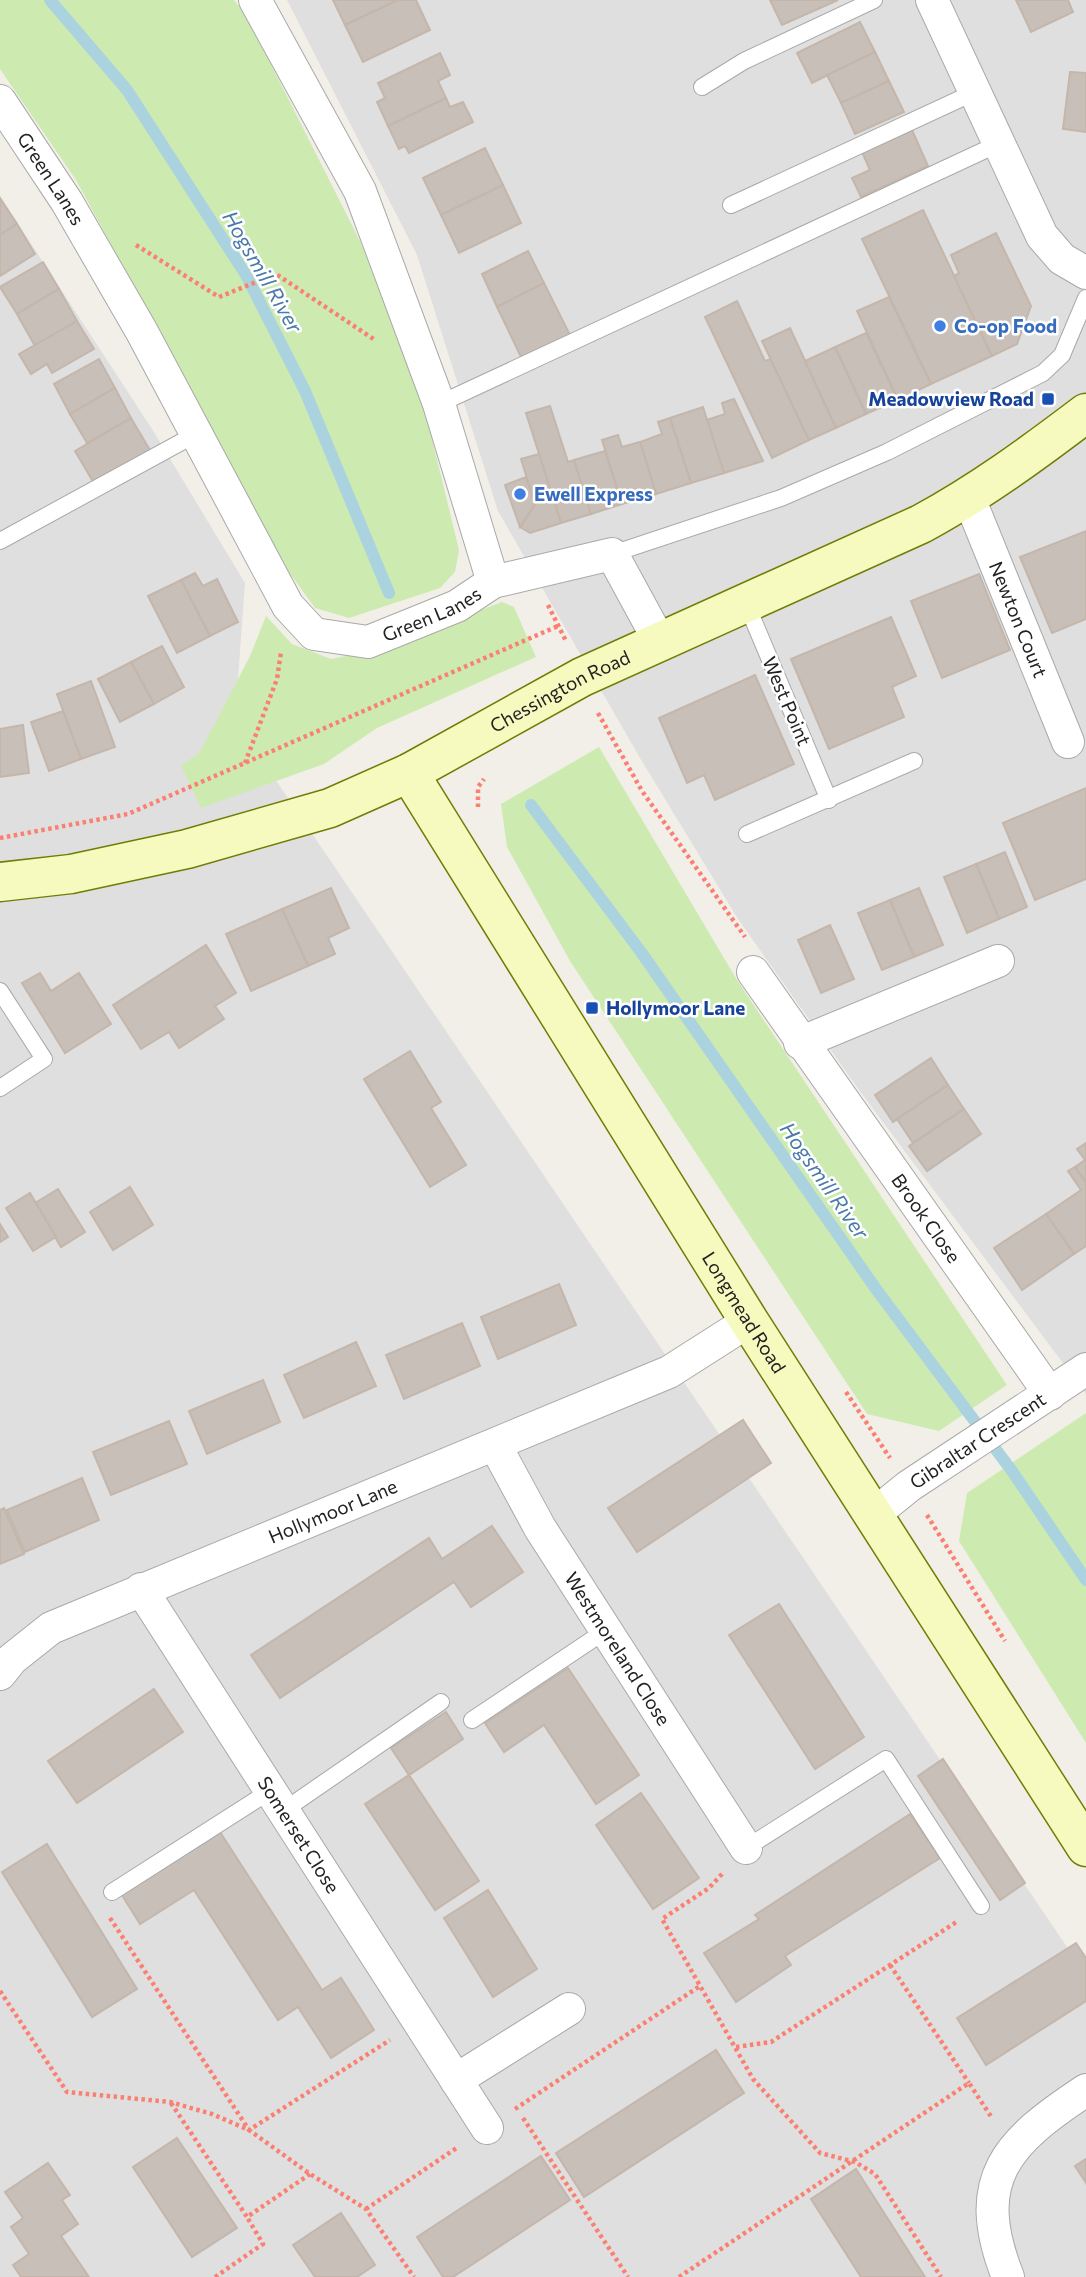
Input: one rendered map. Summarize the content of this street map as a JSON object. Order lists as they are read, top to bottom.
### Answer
{
  "streets": {
    "street": [
      "Green Lanes",
      "Newton Court",
      "Chessington Road",
      "Brook Close",
      "Longmead Road",
      "Gibraltar Crescent",
      "Hollymoor Lane",
      "Westmoreland Close",
      "Somerset Close"
    ],
    "lane": ["West Point"]
  },
  "crossings": [
    ["Newton Court", "Chessington Road"],
    ["Chessington Road", "West Point"],
    ["Chessington Road", "Longmead Road"],
    ["Brook Close", "Gibraltar Crescent"],
    ["Longmead Road", "Gibraltar Crescent"],
    ["Longmead Road", "Hollymoor Lane"],
    ["Hollymoor Lane", "Westmoreland Close"],
    ["Hollymoor Lane", "Somerset Close"]
  ],
  "water": ["Hogsmill River"],
  "places": {
    "other": ["Co-op Food", "Ewell Express"],
    "transit": ["Meadowview Road", "Hollymoor Lane"]
  }
}
